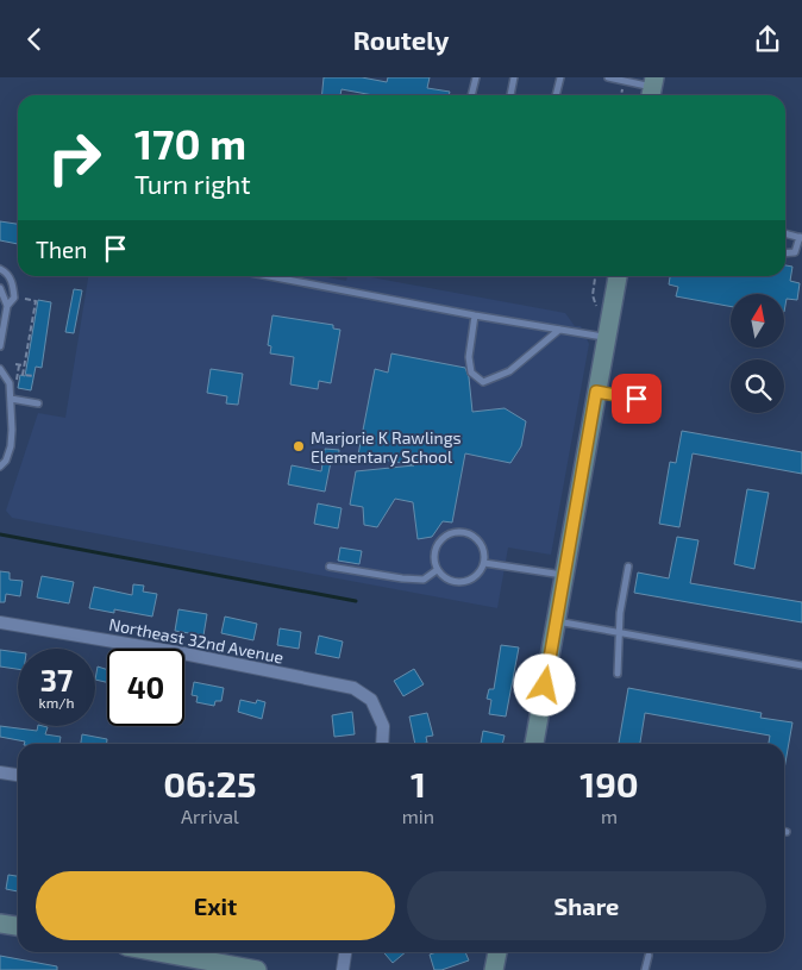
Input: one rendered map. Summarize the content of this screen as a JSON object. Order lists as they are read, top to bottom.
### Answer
{
  "streets": {
    "street": ["Northeast 32nd Avenue"]
  },
  "places": ["Marjorie K Rawlings Elementary School"],
  "north": "top",
  "page": {
    "header": "Routely",
    "turn": ["170 m", "Turn right"],
    "then": "Then",
    "speed": "37 km/h",
    "limit": "40",
    "eta": [
      "06:25",
      "Arrival",
      "1",
      "min",
      "190",
      "m"
    ],
    "buttons": ["Exit", "Share"]
  }
}
